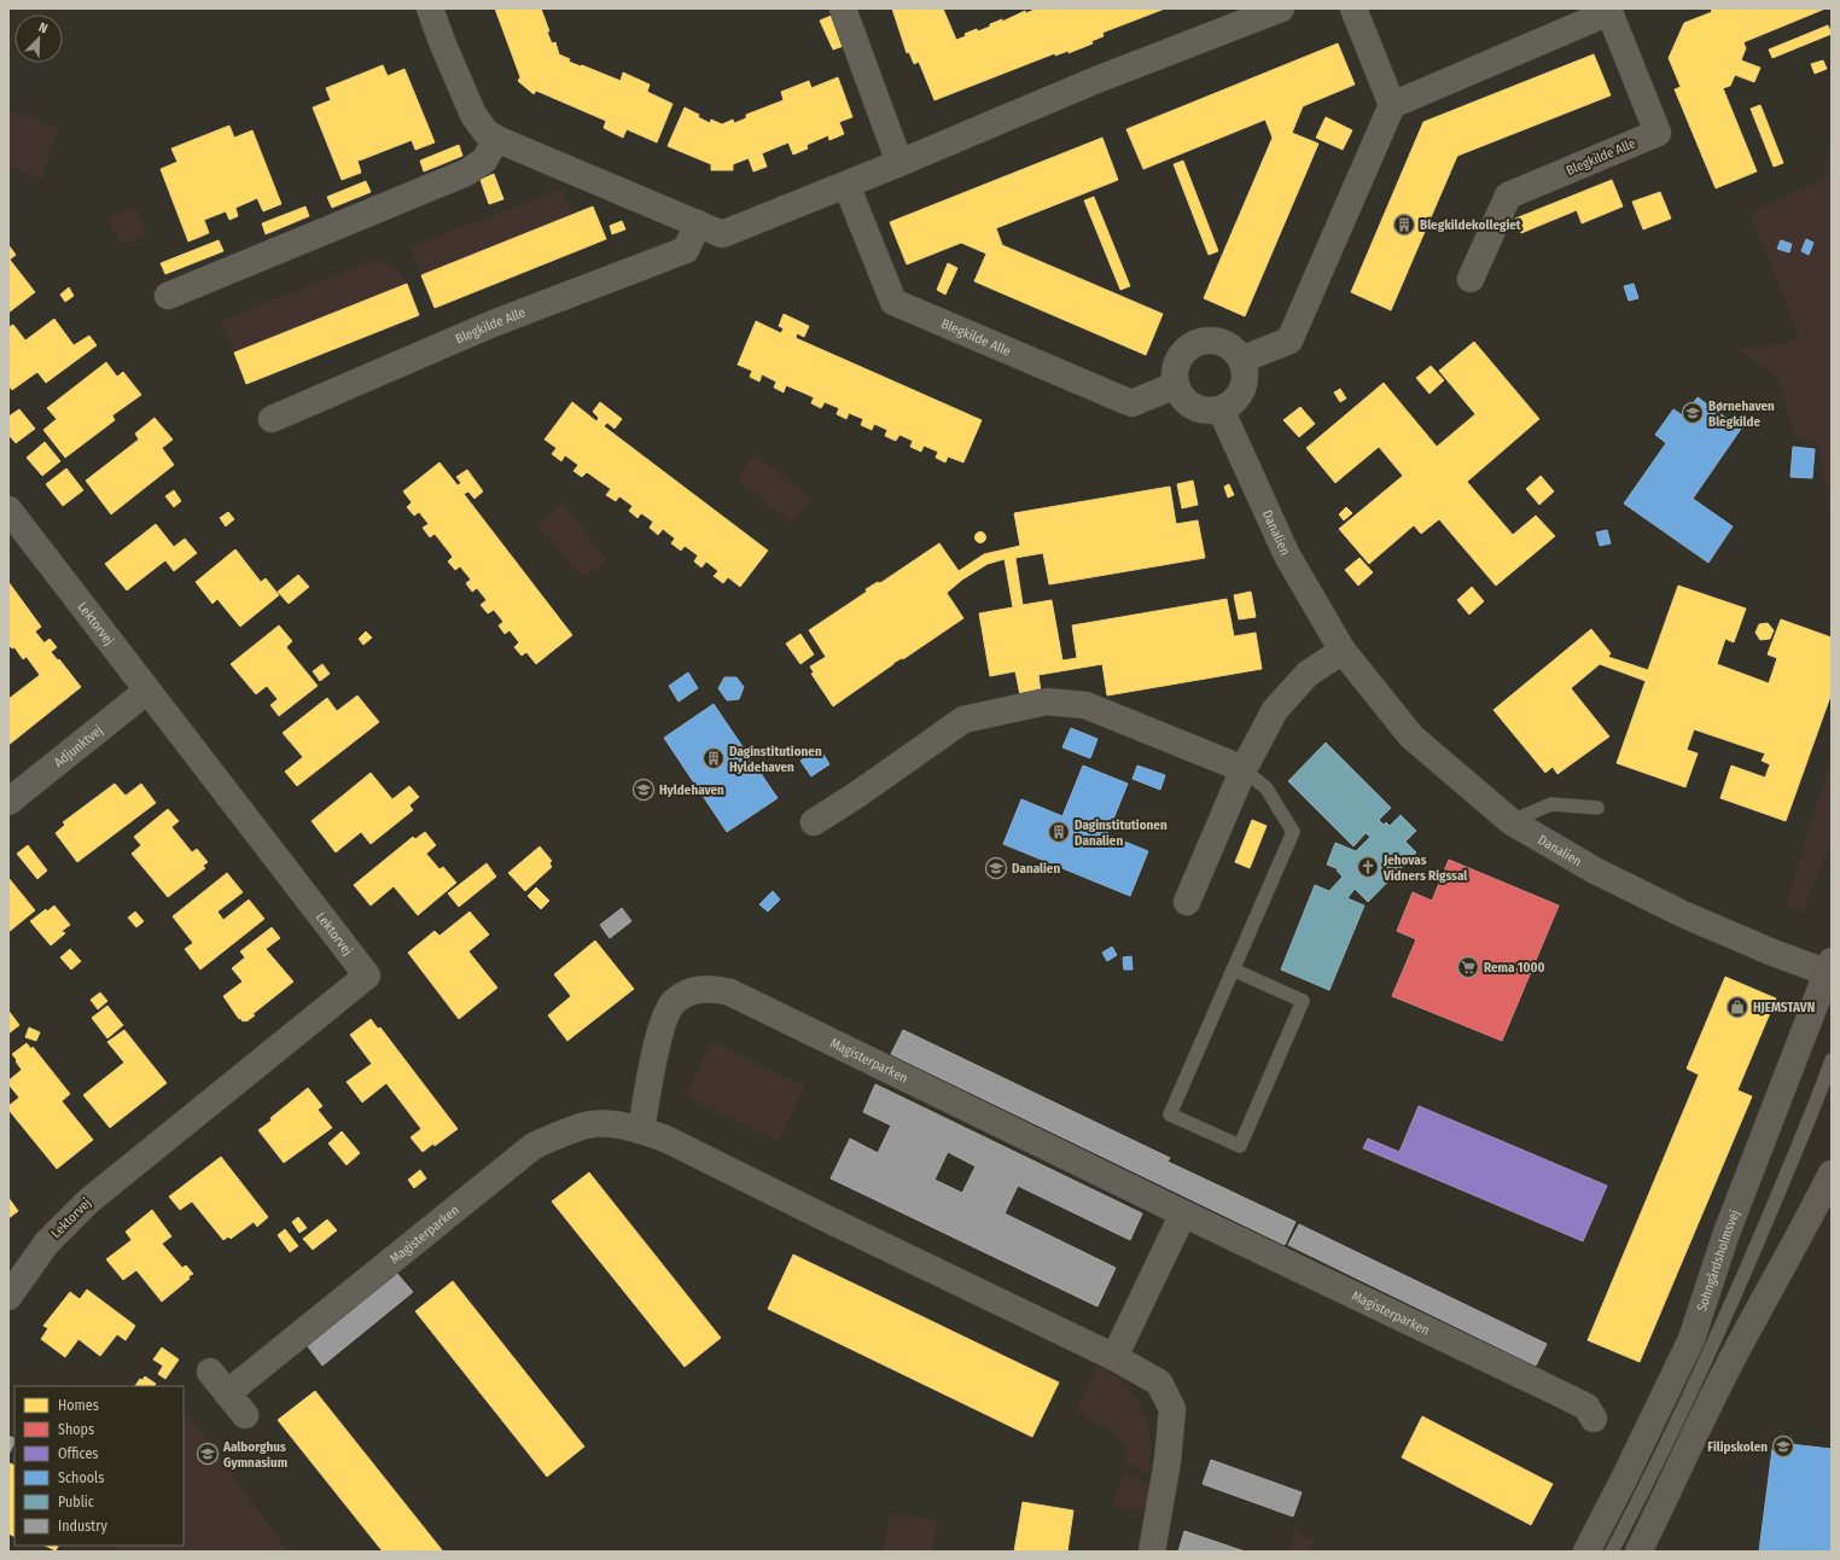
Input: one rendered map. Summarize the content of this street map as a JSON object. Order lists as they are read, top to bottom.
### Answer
{
  "streets": {
    "street": [
      "Blegkilde Alle",
      "Danalien",
      "Lektorvej",
      "Adjunktvej",
      "Magisterparken",
      "Sohngårdsholmsvej"
    ]
  },
  "crossings": [
    ["Blegkilde Alle", "Danalien"],
    ["Danalien", "Sohngårdsholmsvej"],
    ["Lektorvej", "Adjunktvej"]
  ],
  "places": {
    "building": ["Blegkildekollegiet", "Daginstitutionen Hyldehaven", "Daginstitutionen Danalien"],
    "school or university": [
      "Børnehaven Blegkilde",
      "Hyldehaven",
      "Danalien",
      "Filipskolen",
      "Aalborghus Gymnasium"
    ],
    "church": ["Jehovas Vidners Rigssal"],
    "supermarket": ["Rema 1000"],
    "shop": ["HJEMSTAVN"]
  },
  "legend": [
    "Homes",
    "Shops",
    "Offices",
    "Schools",
    "Public",
    "Industry"
  ],
  "north": "top right"
}
